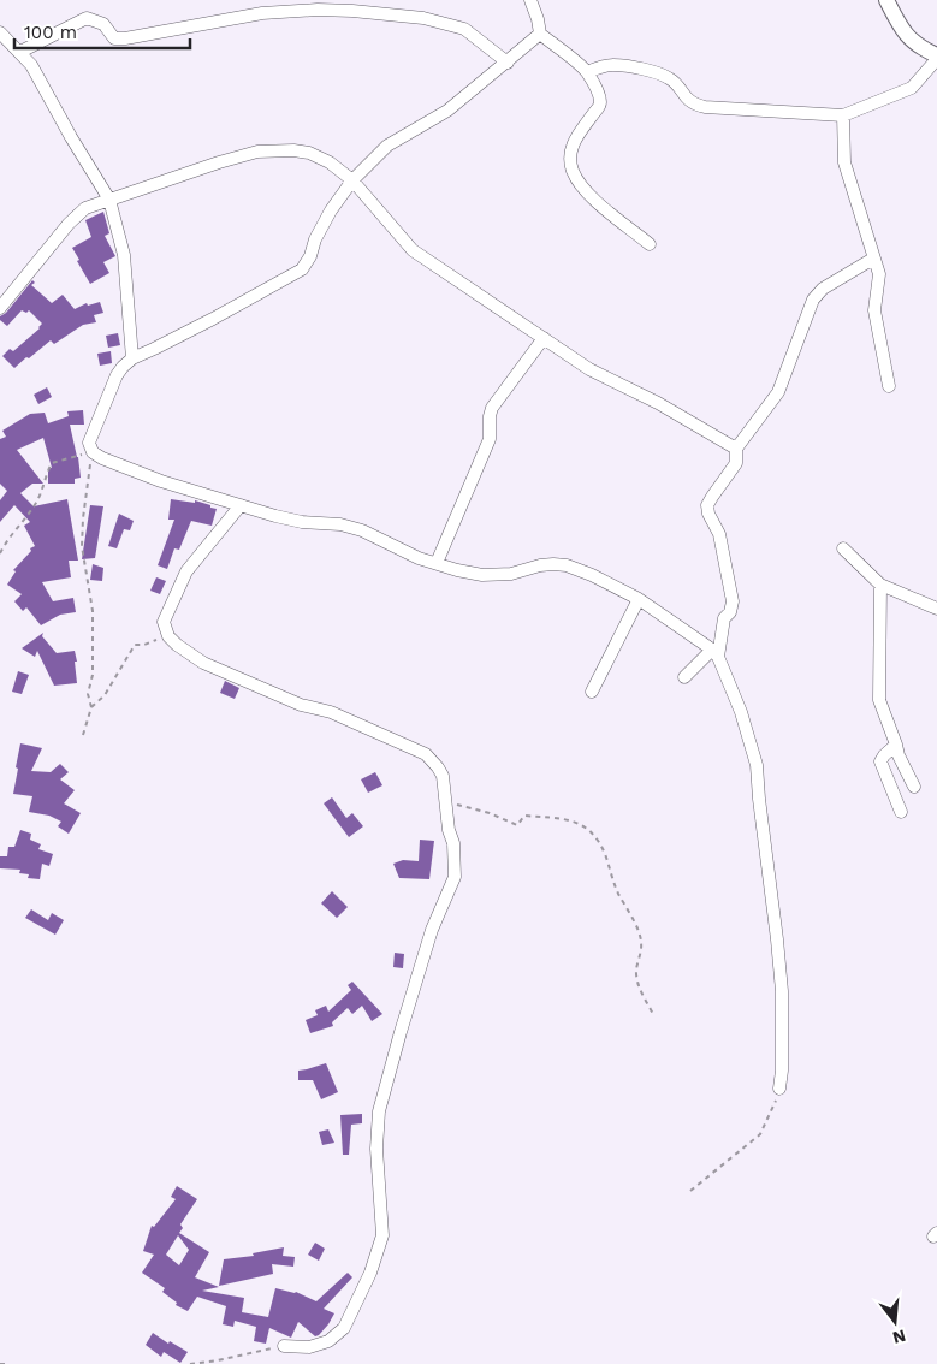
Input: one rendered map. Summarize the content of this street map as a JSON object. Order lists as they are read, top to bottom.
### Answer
{
  "scale_bar": "100 m",
  "north": "bottom"
}
